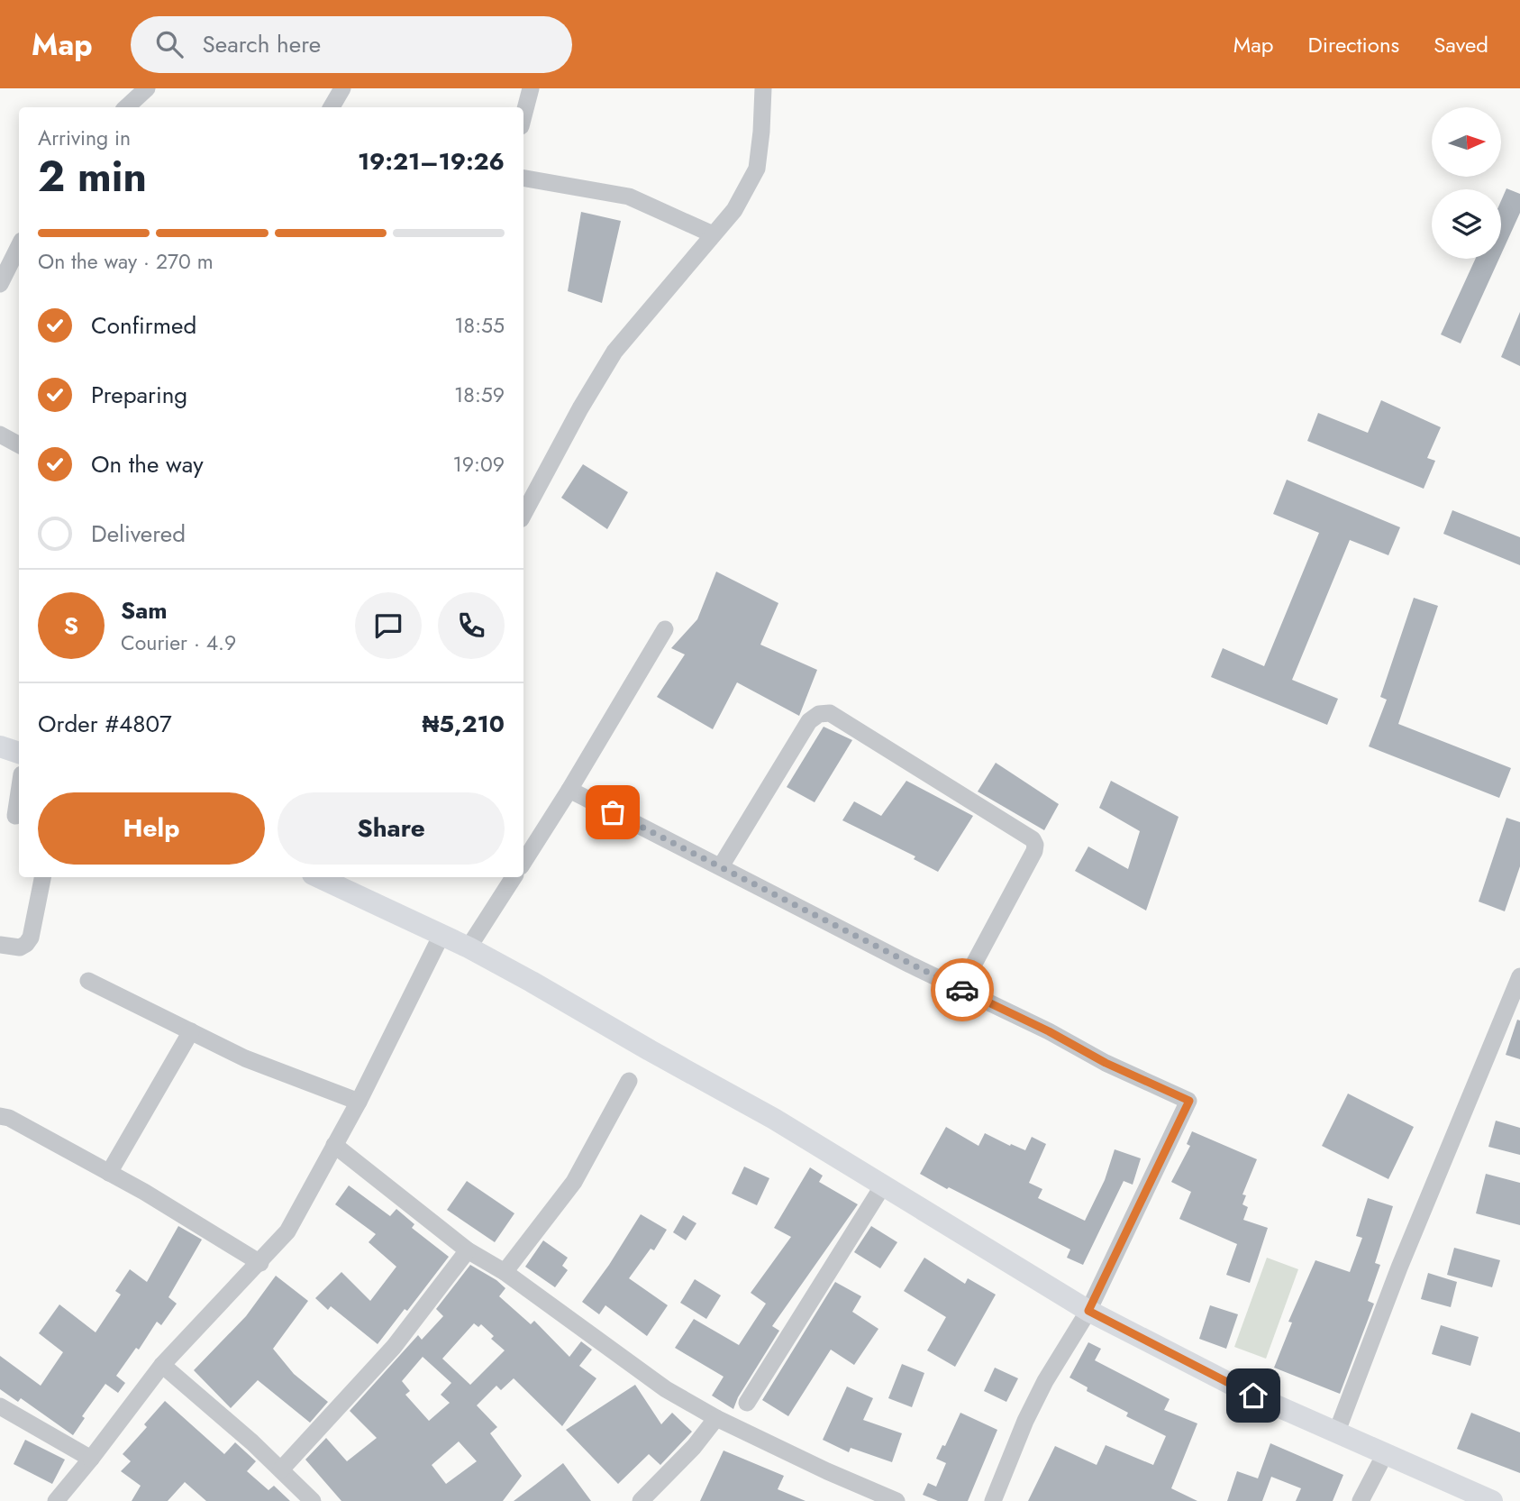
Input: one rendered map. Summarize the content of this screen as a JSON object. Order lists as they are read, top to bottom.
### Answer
{
  "north": "right",
  "page": {
    "header": "Map",
    "search": "Search here",
    "nav": ["Map", "Directions", "Saved"],
    "heading": ["2 min", "Arriving in", "19:21–19:26"],
    "panel": [
      "Sam",
      "Courier · 4.9",
      "Order #4807",
      "₦5,210"
    ],
    "bar": "On the way · 270 m",
    "list": [
      ["Confirmed", "18:55"],
      ["Preparing", "18:59"],
      ["On the way", "19:09"],
      "Delivered"
    ],
    "round": "S",
    "buttons": ["Help", "Share"]
  }
}
